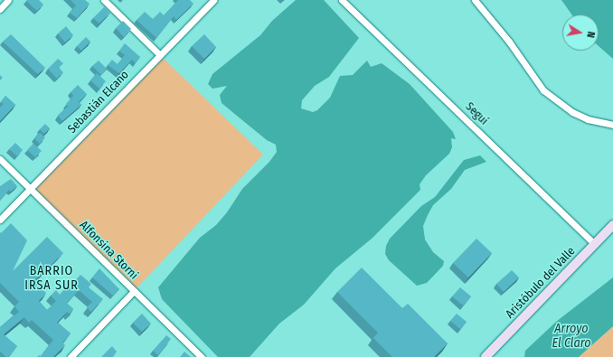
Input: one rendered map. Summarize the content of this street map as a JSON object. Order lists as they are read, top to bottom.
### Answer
{
  "streets": {
    "street": [
      "Sebastián Elcano",
      "Seguí",
      "Alfonsina Storni",
      "Aristóbulo del Valle"
    ]
  },
  "crossings": [
    ["Sebastián Elcano", "Alfonsina Storni"],
    ["Seguí", "Aristóbulo del Valle"]
  ],
  "districts": ["BARRIO IRSA SUR"],
  "water": ["Arroyo El Claro"],
  "north": "right"
}
